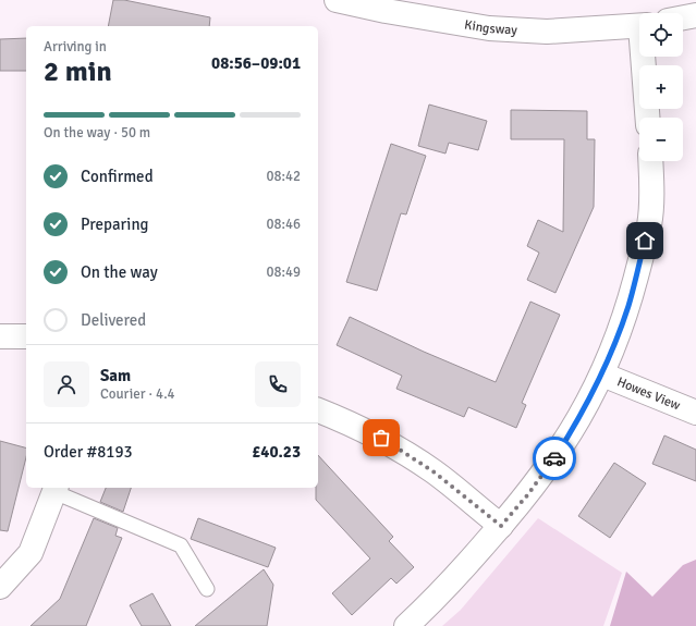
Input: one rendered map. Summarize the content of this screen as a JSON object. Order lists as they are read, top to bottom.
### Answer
{
  "streets": {
    "street": ["Kingsway", "Howes View"]
  },
  "page": {
    "map_buttons": ["+", "−"],
    "heading": ["2 min", "Arriving in", "08:56–09:01"],
    "panel": [
      "Sam",
      "Courier · 4.4",
      "Order #8193",
      "£40.23"
    ],
    "bar": "On the way · 50 m",
    "list": [
      ["Confirmed", "08:42"],
      ["Preparing", "08:46"],
      ["On the way", "08:49"],
      "Delivered"
    ]
  }
}
